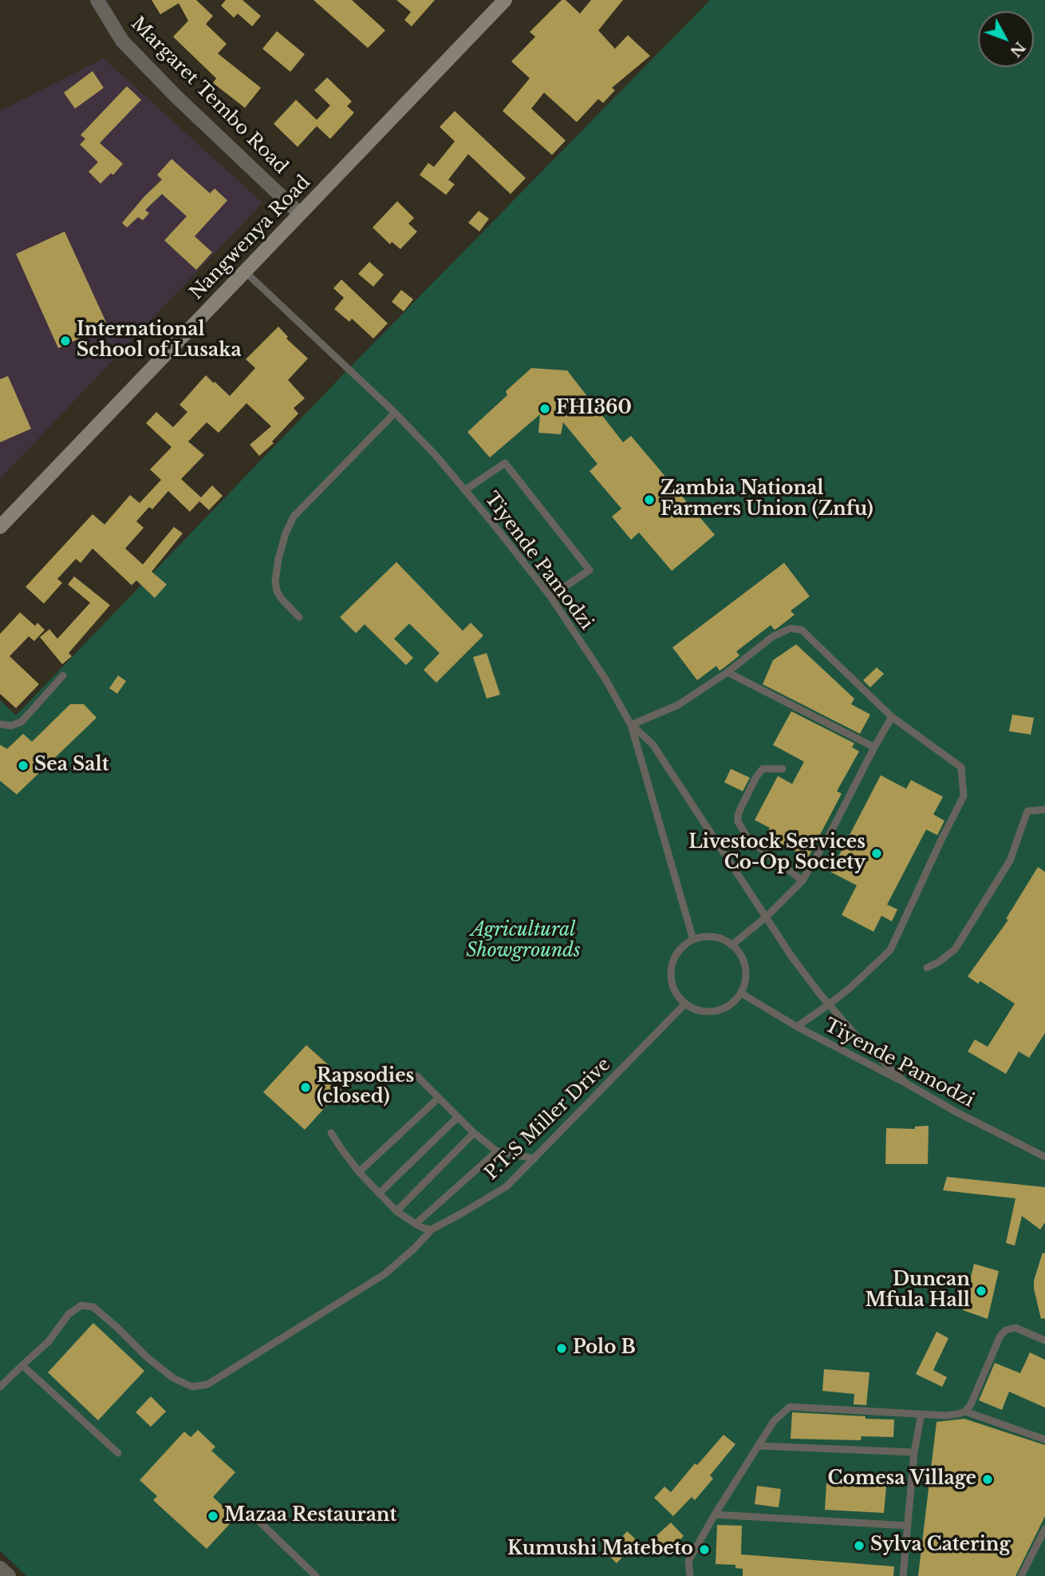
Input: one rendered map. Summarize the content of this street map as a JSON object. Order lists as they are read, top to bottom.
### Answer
{
  "streets": {
    "main road": ["Nangwenya Road"],
    "street": ["Margaret Tembo Road"],
    "lane": ["Tiyende Pamodzi", "P.T.S Miller Drive"]
  },
  "crossings": [
    ["Margaret Tembo Road", "Nangwenya Road"],
    ["Nangwenya Road", "Tiyende Pamodzi"],
    ["Tiyende Pamodzi", "P.T.S Miller Drive"]
  ],
  "parks": ["Agricultural Showgrounds"],
  "places": [
    "International School of Lusaka",
    "FHI360",
    "Zambia National Farmers Union (Znfu)",
    "Sea Salt",
    "Livestock Services Co-Op Society",
    "Rapsodies (closed)",
    "Duncan Mfula Hall",
    "Polo B",
    "Comesa Village",
    "Mazaa Restaurant",
    "Sylva Catering",
    "Kumushi Matebeto"
  ],
  "north": "bottom right"
}
